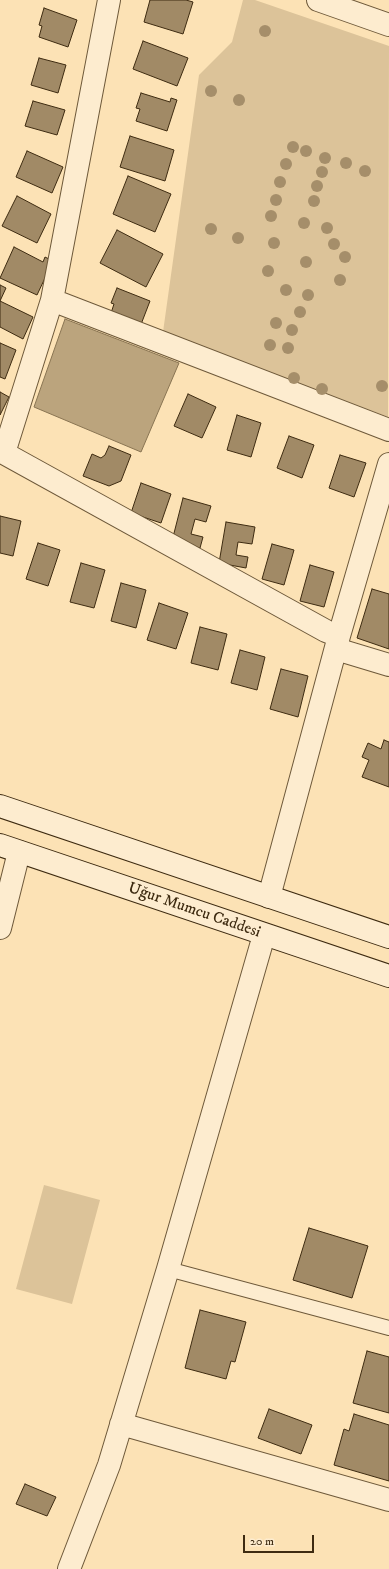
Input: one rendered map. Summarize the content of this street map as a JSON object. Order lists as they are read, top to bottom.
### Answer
{
  "streets": {
    "street": ["Uğur Mumcu Caddesi"]
  },
  "scale_bar": "20 m"
}
